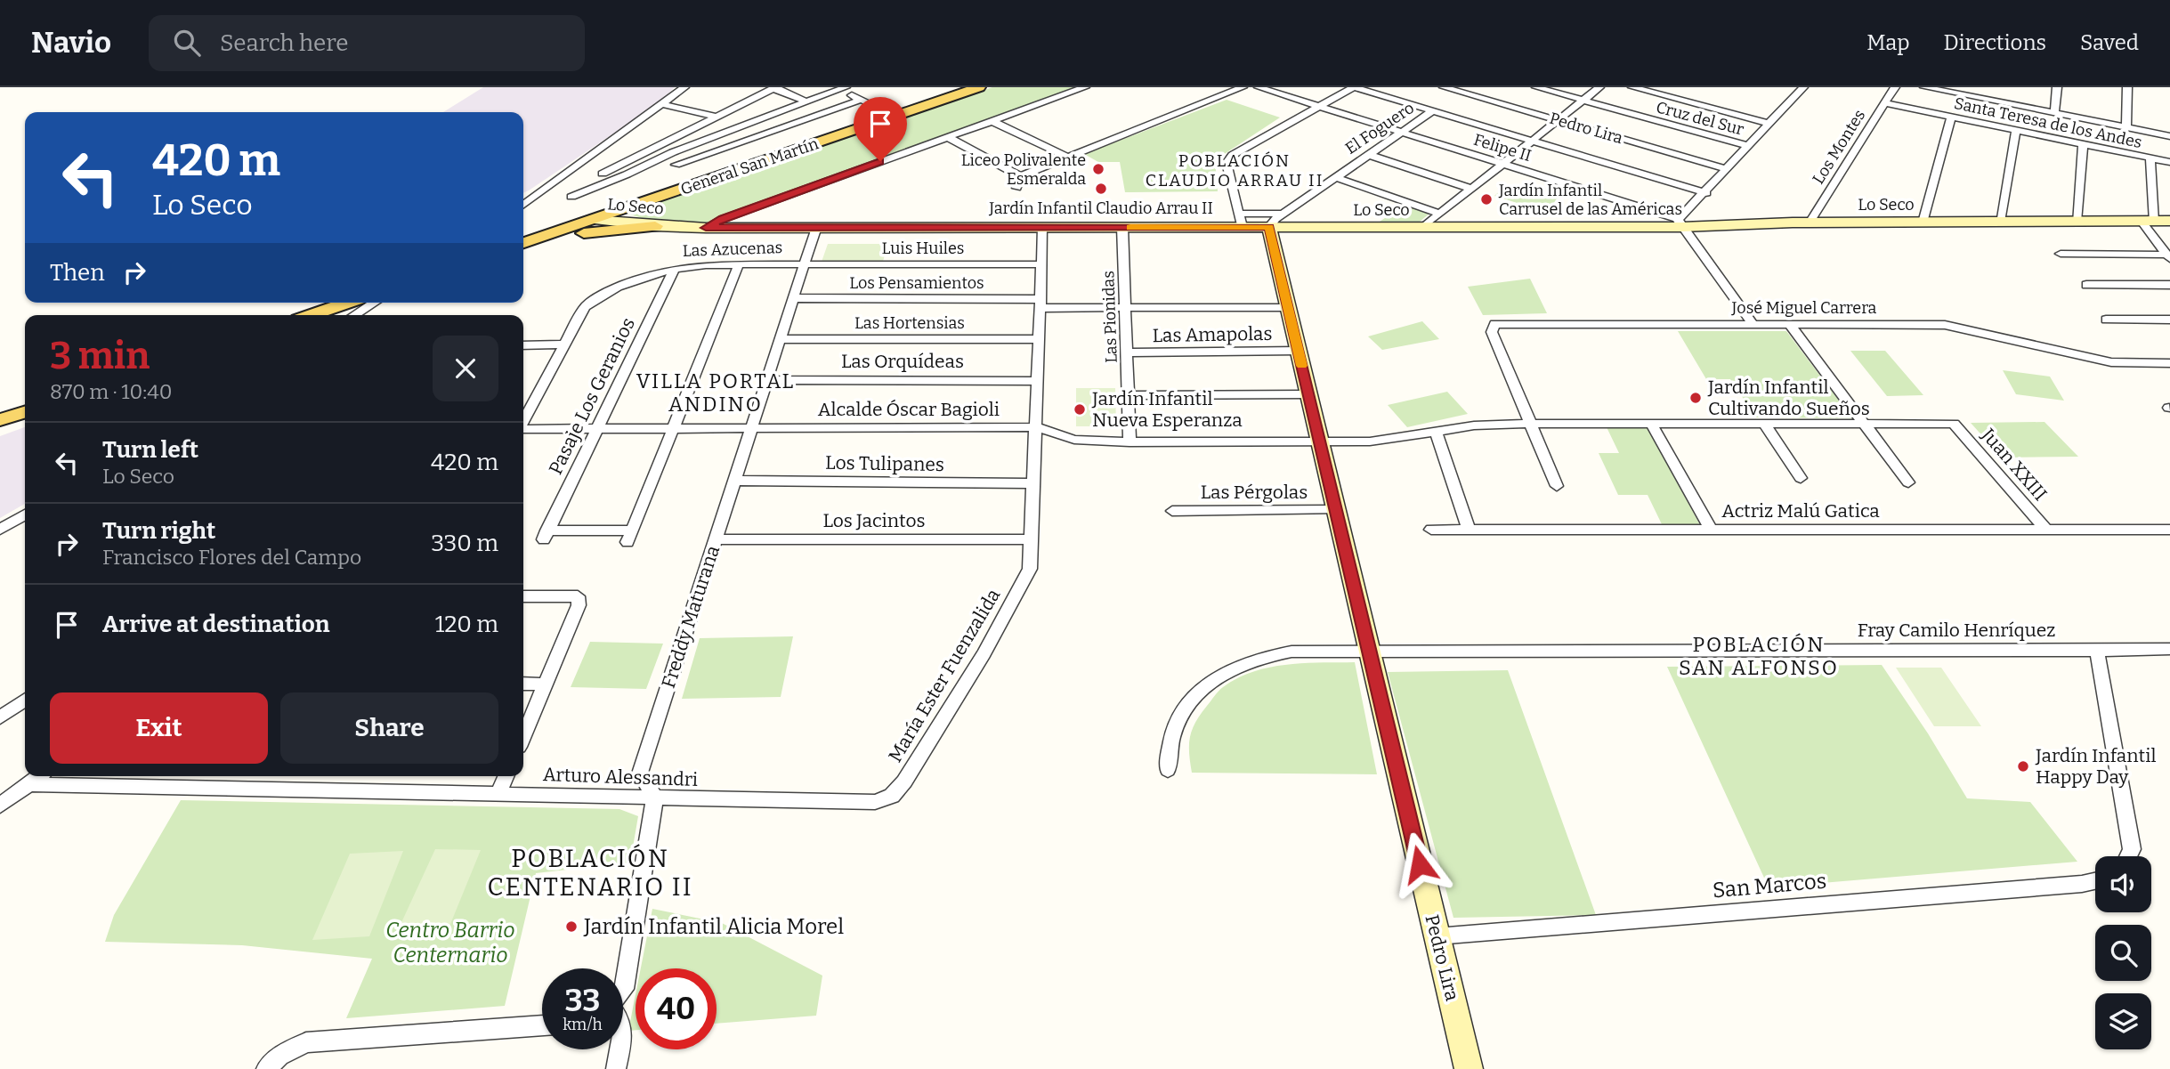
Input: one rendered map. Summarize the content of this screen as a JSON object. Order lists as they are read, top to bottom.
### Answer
{
  "streets": {
    "main road": ["Pedro Lira", "General San Martín", "Lo Seco"],
    "street": [
      "Cruz del Sur",
      "Santa Teresa de los Andes",
      "El Foguero",
      "Los Montes",
      "Felipe II",
      "Luis Huiles",
      "Las Azucenas",
      "Los Pensamientos",
      "José Miguel Carrera",
      "Las Pionidas",
      "Las Hortensias",
      "Las Amapolas",
      "Las Orquídeas",
      "Pasaje Los Geranios",
      "Alcalde Óscar Bagioli",
      "Los Tulipanes",
      "Juan XXIII",
      "Las Pérgolas",
      "Actriz Malú Gatica",
      "Los Jacintos",
      "Freddy Maturana",
      "Fray Camilo Henríquez",
      "María Ester Fuenzalida",
      "Arturo Alessandri",
      "San Marcos"
    ]
  },
  "crossings": [
    ["Santa Teresa de los Andes", "Los Montes"],
    ["El Foguero", "Pedro Lira"],
    ["El Foguero", "Felipe II"],
    ["El Foguero", "Lo Seco"],
    ["Pedro Lira", "Lo Seco"],
    ["Pedro Lira", "Los Pensamientos"],
    ["Pedro Lira", "Las Amapolas"],
    ["Pedro Lira", "Alcalde Óscar Bagioli"],
    ["Pedro Lira", "Las Pérgolas"],
    ["Pedro Lira", "Fray Camilo Henríquez"],
    ["Pedro Lira", "San Marcos"],
    ["Los Montes", "Lo Seco"],
    ["Felipe II", "Lo Seco"],
    ["General San Martín", "Lo Seco"],
    ["Lo Seco", "Las Pionidas"],
    ["Lo Seco", "Freddy Maturana"],
    ["Lo Seco", "María Ester Fuenzalida"],
    ["Luis Huiles", "Las Azucenas"],
    ["Luis Huiles", "Freddy Maturana"],
    ["Luis Huiles", "María Ester Fuenzalida"],
    ["Las Azucenas", "Pasaje Los Geranios"],
    ["Las Azucenas", "Freddy Maturana"],
    ["Los Pensamientos", "Las Pionidas"],
    ["Los Pensamientos", "Freddy Maturana"],
    ["Los Pensamientos", "María Ester Fuenzalida"],
    ["José Miguel Carrera", "Alcalde Óscar Bagioli"],
    ["Las Pionidas", "Las Amapolas"],
    ["Las Pionidas", "Alcalde Óscar Bagioli"],
    ["Las Hortensias", "Freddy Maturana"],
    ["Las Hortensias", "María Ester Fuenzalida"],
    ["Las Orquídeas", "Freddy Maturana"],
    ["Las Orquídeas", "María Ester Fuenzalida"],
    ["Pasaje Los Geranios", "Alcalde Óscar Bagioli"],
    ["Alcalde Óscar Bagioli", "Juan XXIII"],
    ["Alcalde Óscar Bagioli", "Freddy Maturana"],
    ["Alcalde Óscar Bagioli", "María Ester Fuenzalida"],
    ["Los Tulipanes", "Freddy Maturana"],
    ["Los Tulipanes", "María Ester Fuenzalida"],
    ["Juan XXIII", "Actriz Malú Gatica"],
    ["Los Jacintos", "Freddy Maturana"],
    ["Los Jacintos", "María Ester Fuenzalida"],
    ["Freddy Maturana", "Arturo Alessandri"],
    ["María Ester Fuenzalida", "Arturo Alessandri"]
  ],
  "districts": [
    "POBLACIÓN CLAUDIO ARRAU II",
    "VILLA PORTAL ANDINO",
    "POBLACIÓN SAN ALFONSO",
    "POBLACIÓN CENTENARIO II"
  ],
  "parks": ["Centro Barrio Centernario"],
  "places": [
    "Liceo Polivalente Esmeralda",
    "Jardín Infantil Claudio Arrau II",
    "Jardín Infantil Carrusel de las Américas",
    "Jardín Infantil Cultivando Sueños",
    "Jardín Infantil Nueva Esperanza",
    "Jardín Infantil Happy Day",
    "Jardín Infantil Alicia Morel"
  ],
  "page": {
    "header": "Navio",
    "search": "Search here",
    "nav": ["Map", "Directions", "Saved"],
    "turn": ["420 m", "Lo Seco"],
    "then": "Then",
    "heading": ["3 min", "870 m · 10:40"],
    "list": [
      {
        "name": "Turn left",
        "note": "Lo Seco",
        "value": "420 m"
      },
      {
        "name": "Turn right",
        "note": "Francisco Flores del Campo",
        "value": "330 m"
      },
      {
        "name": "Arrive at destination",
        "value": "120 m"
      }
    ],
    "buttons": ["Exit", "Share"],
    "speed": "33 km/h",
    "limit": "40"
  }
}
